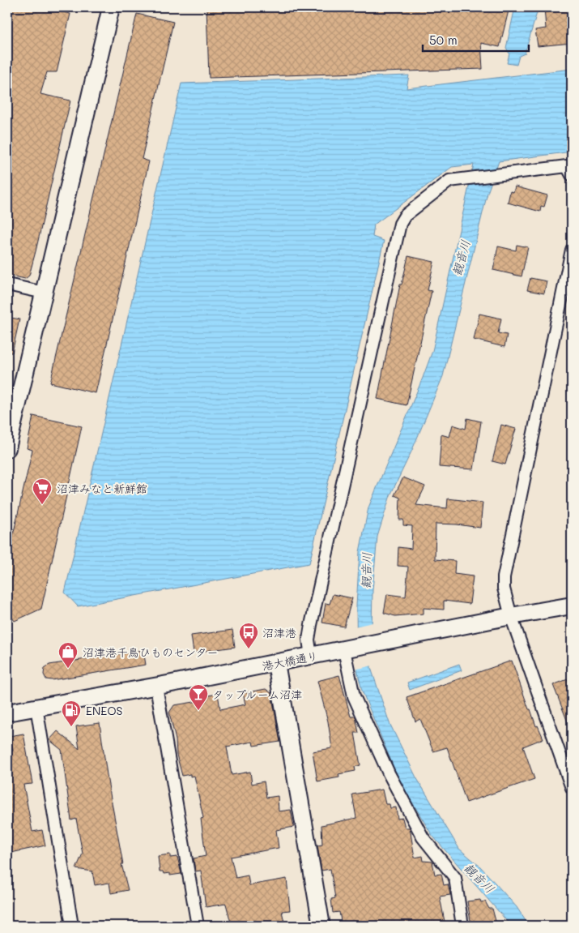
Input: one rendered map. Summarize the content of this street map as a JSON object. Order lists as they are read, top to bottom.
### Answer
{
  "streets": {
    "street": ["港大橋通り"]
  },
  "water": ["観音川"],
  "places": {
    "supermarket": ["沼津みなと新鮮館"],
    "bus stop": ["沼津港"],
    "shop": ["沼津港千鳥ひものセンター"],
    "bar": ["タップルーム沼津"],
    "fuel station": ["ENEOS"]
  },
  "scale_bar": "50 m"
}
